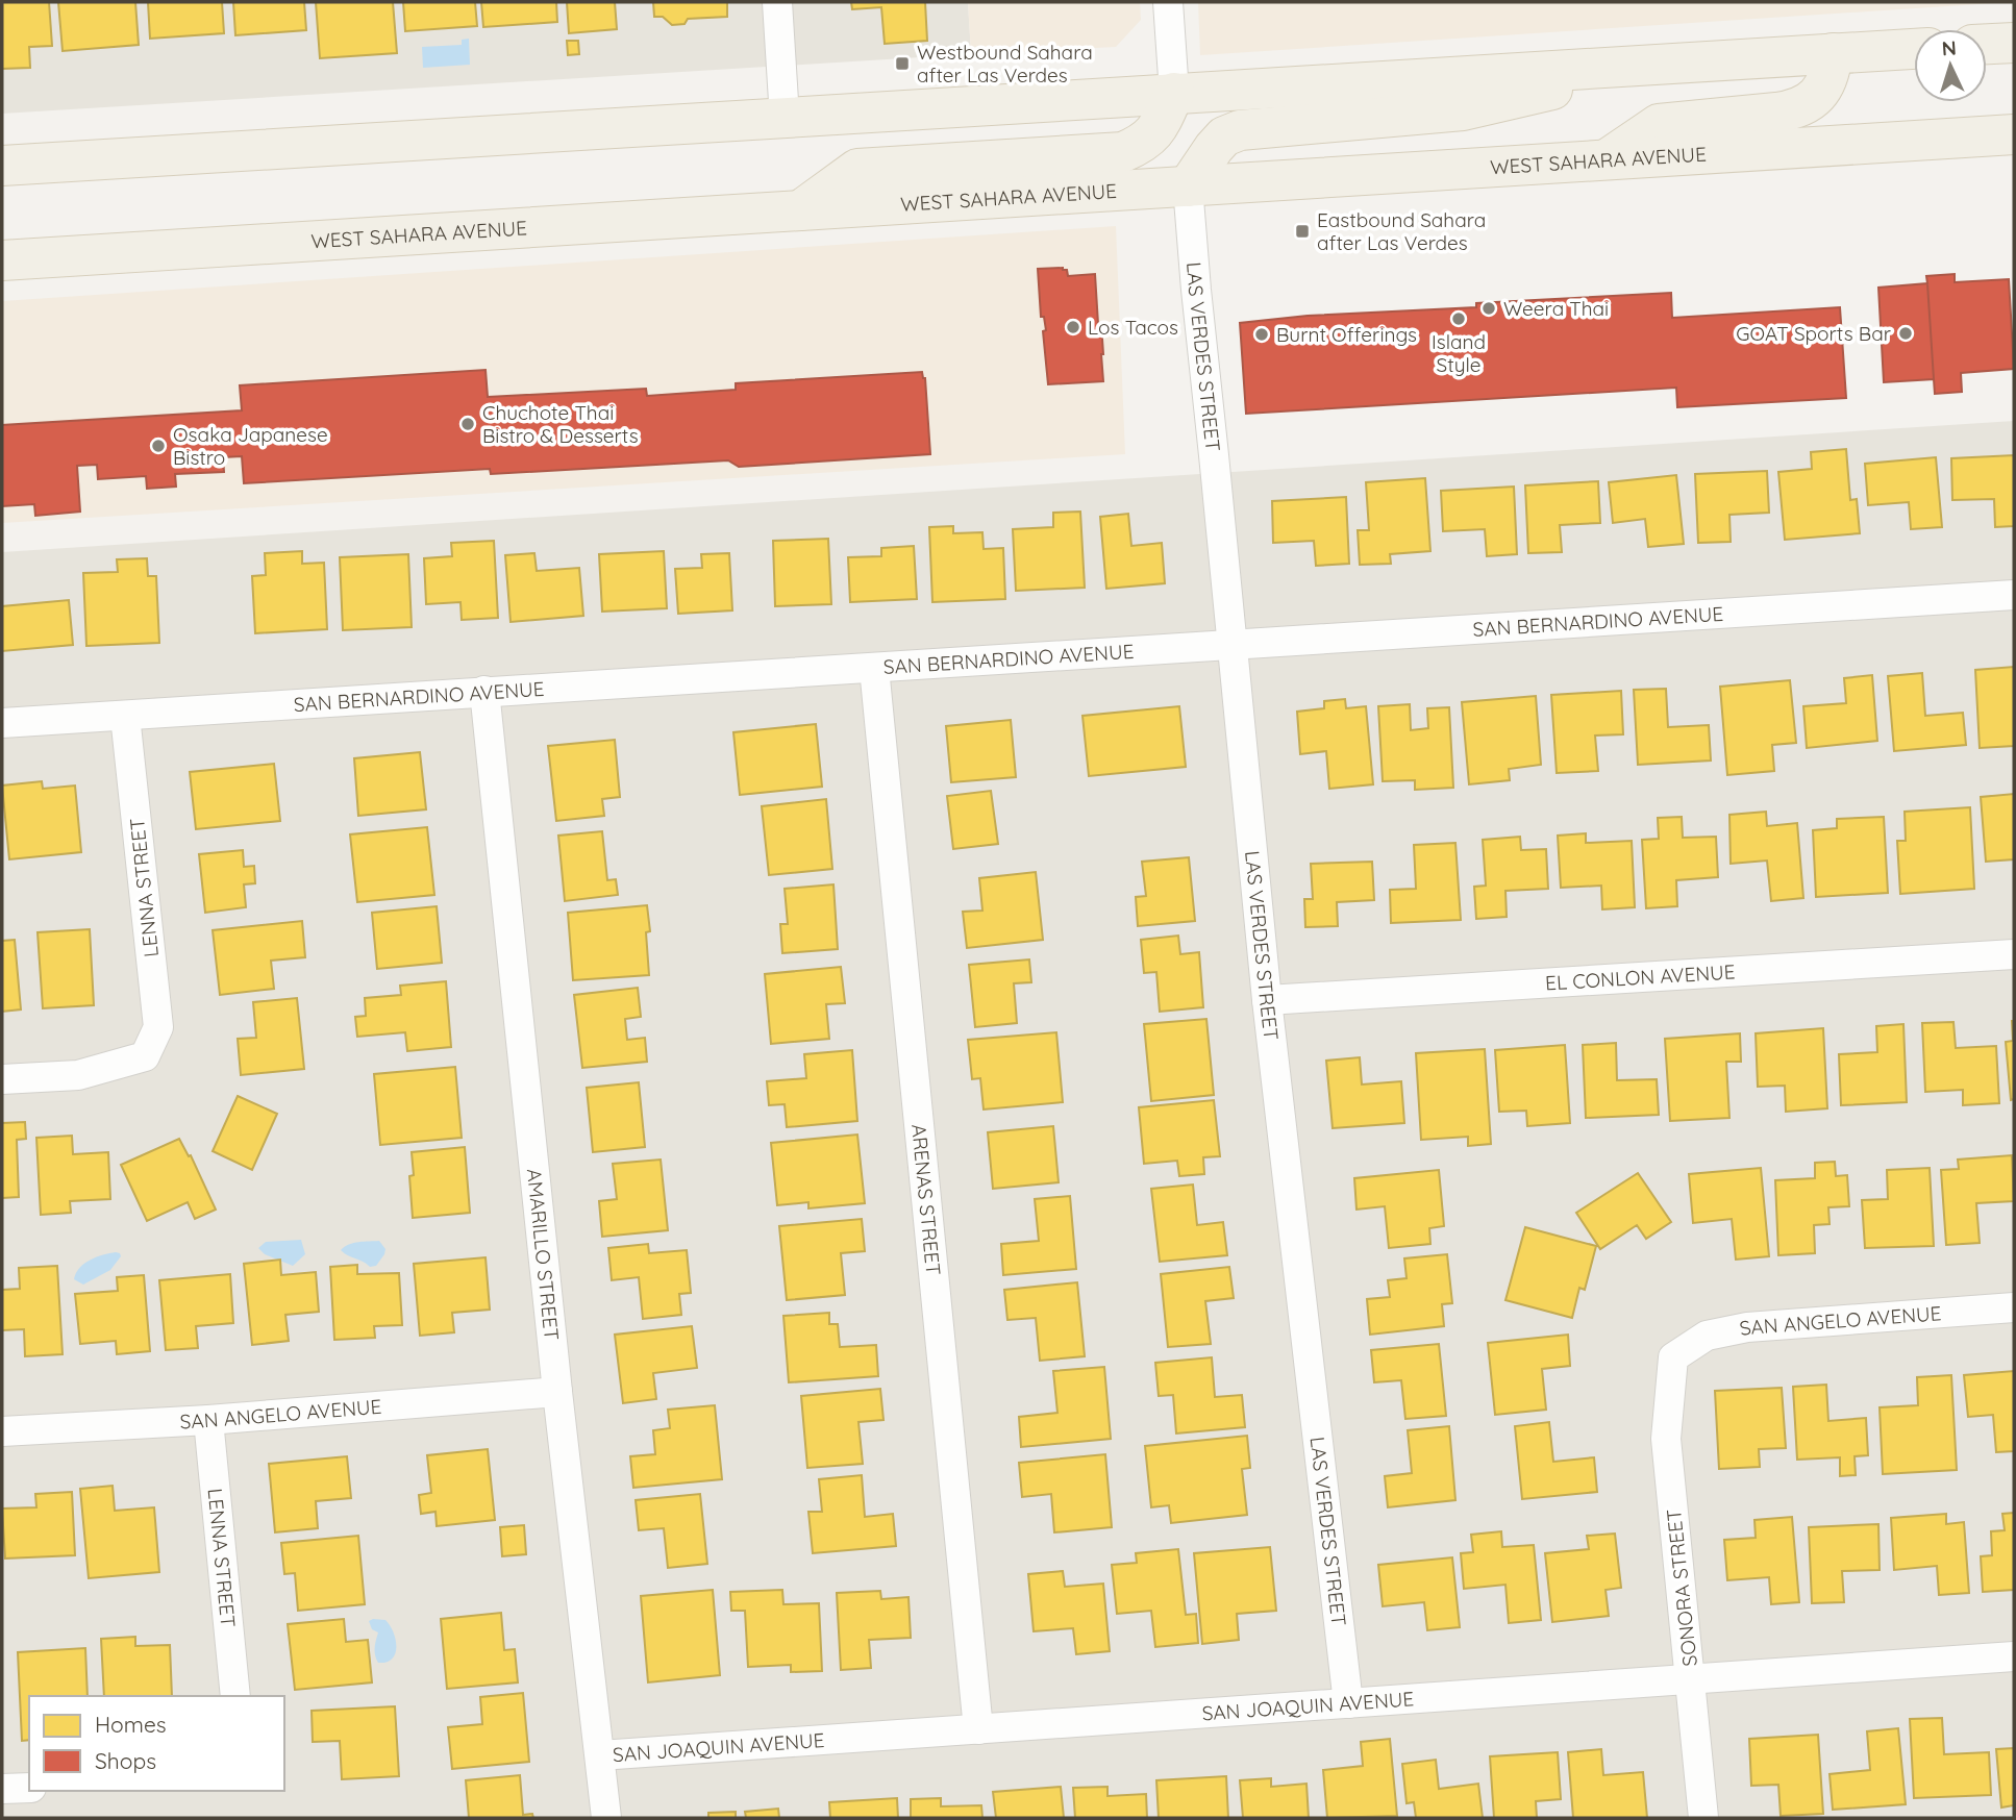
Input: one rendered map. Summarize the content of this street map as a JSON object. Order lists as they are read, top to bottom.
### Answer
{
  "streets": {
    "main road": ["WEST SAHARA AVENUE"],
    "street": [
      "LAS VERDES STREET",
      "SAN BERNARDINO AVENUE",
      "LENNA STREET",
      "EL CONLON AVENUE",
      "ARENAS STREET",
      "AMARILLO STREET",
      "SAN ANGELO AVENUE",
      "SONORA STREET",
      "SAN JOAQUIN AVENUE"
    ]
  },
  "crossings": [
    ["WEST SAHARA AVENUE", "LAS VERDES STREET"],
    ["LAS VERDES STREET", "SAN BERNARDINO AVENUE"],
    ["LAS VERDES STREET", "EL CONLON AVENUE"],
    ["LAS VERDES STREET", "SAN JOAQUIN AVENUE"],
    ["SAN BERNARDINO AVENUE", "LENNA STREET"],
    ["SAN BERNARDINO AVENUE", "ARENAS STREET"],
    ["SAN BERNARDINO AVENUE", "AMARILLO STREET"],
    ["LENNA STREET", "SAN ANGELO AVENUE"],
    ["ARENAS STREET", "SAN JOAQUIN AVENUE"],
    ["AMARILLO STREET", "SAN ANGELO AVENUE"],
    ["AMARILLO STREET", "SAN JOAQUIN AVENUE"],
    ["SAN ANGELO AVENUE", "SONORA STREET"],
    ["SONORA STREET", "SAN JOAQUIN AVENUE"]
  ],
  "places": {
    "transit": ["Westbound Sahara after Las Verdes", "Eastbound Sahara after Las Verdes"],
    "other": [
      "Weera Thai",
      "Island Style",
      "Los Tacos",
      "GOAT Sports Bar",
      "Burnt Offerings",
      "Chuchote Thai Bistro & Desserts",
      "Osaka Japanese Bistro"
    ]
  },
  "legend": ["Homes", "Shops"],
  "north": "top"
}
